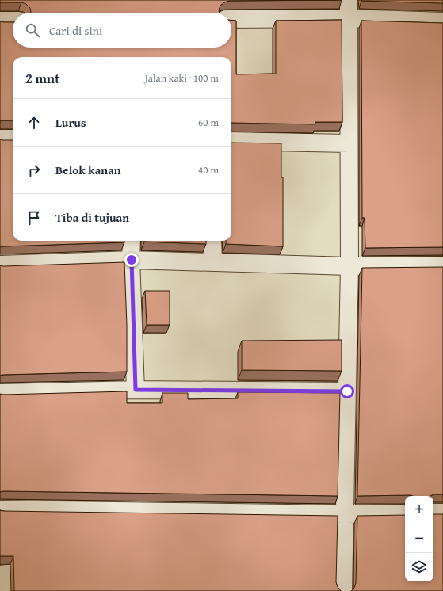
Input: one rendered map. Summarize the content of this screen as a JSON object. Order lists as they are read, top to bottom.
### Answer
{
  "page": {
    "search": "Cari di sini",
    "heading": ["2 mnt", "Jalan kaki · 100 m"],
    "list": [
      ["Lurus", "60 m"],
      ["Belok kanan", "40 m"],
      "Tiba di tujuan"
    ],
    "map_buttons": ["+", "−"]
  }
}
